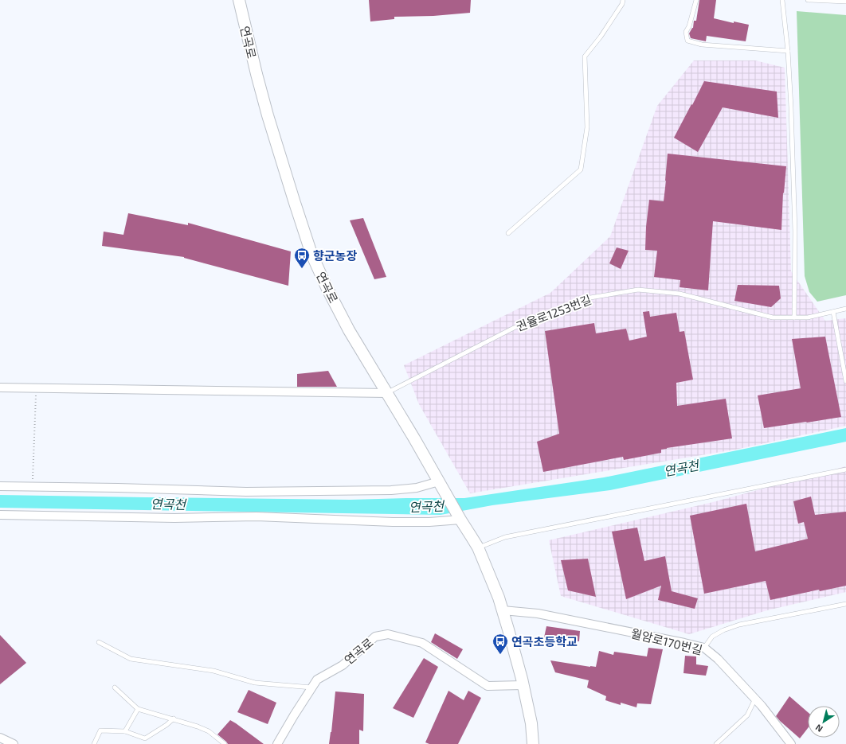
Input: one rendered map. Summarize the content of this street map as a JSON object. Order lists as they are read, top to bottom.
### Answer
{
  "streets": {
    "street": ["연곡로", "월암로170번길"],
    "lane": ["권율로1253번길"]
  },
  "crossings": [
    ["연곡로", "권율로1253번길"]
  ],
  "water": ["연곡천"],
  "places": {
    "bus stop": ["향군농장", "연곡초등학교"]
  },
  "north": "bottom left"
}
